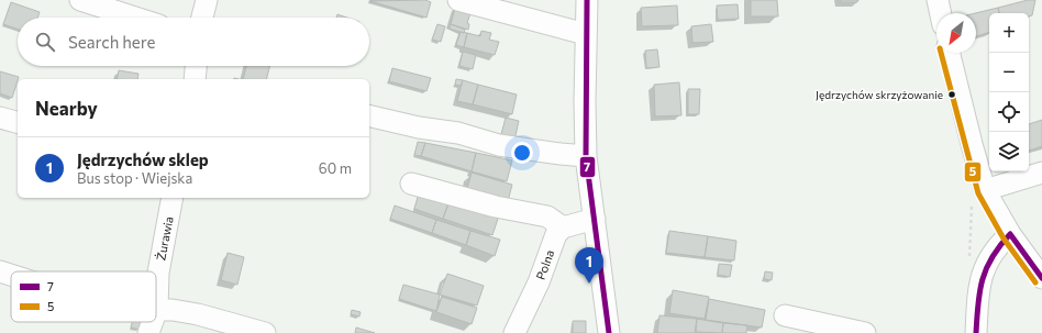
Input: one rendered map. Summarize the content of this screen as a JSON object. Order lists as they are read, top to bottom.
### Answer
{
  "streets": {
    "street": ["Żurawia", "Polna"]
  },
  "places": ["Jędrzychów skrzyżowanie"],
  "lines": ["transit line 7", "transit line 5"],
  "legend": ["7", "5"],
  "north": "bottom left",
  "page": {
    "map_buttons": ["+", "−"],
    "search": "Search here",
    "heading": "Nearby",
    "list": [
      {
        "mark": "1",
        "name": "Jędrzychów sklep",
        "note": "Bus stop · Wiejska",
        "value": "60 m"
      }
    ],
    "pins": "1"
  }
}
